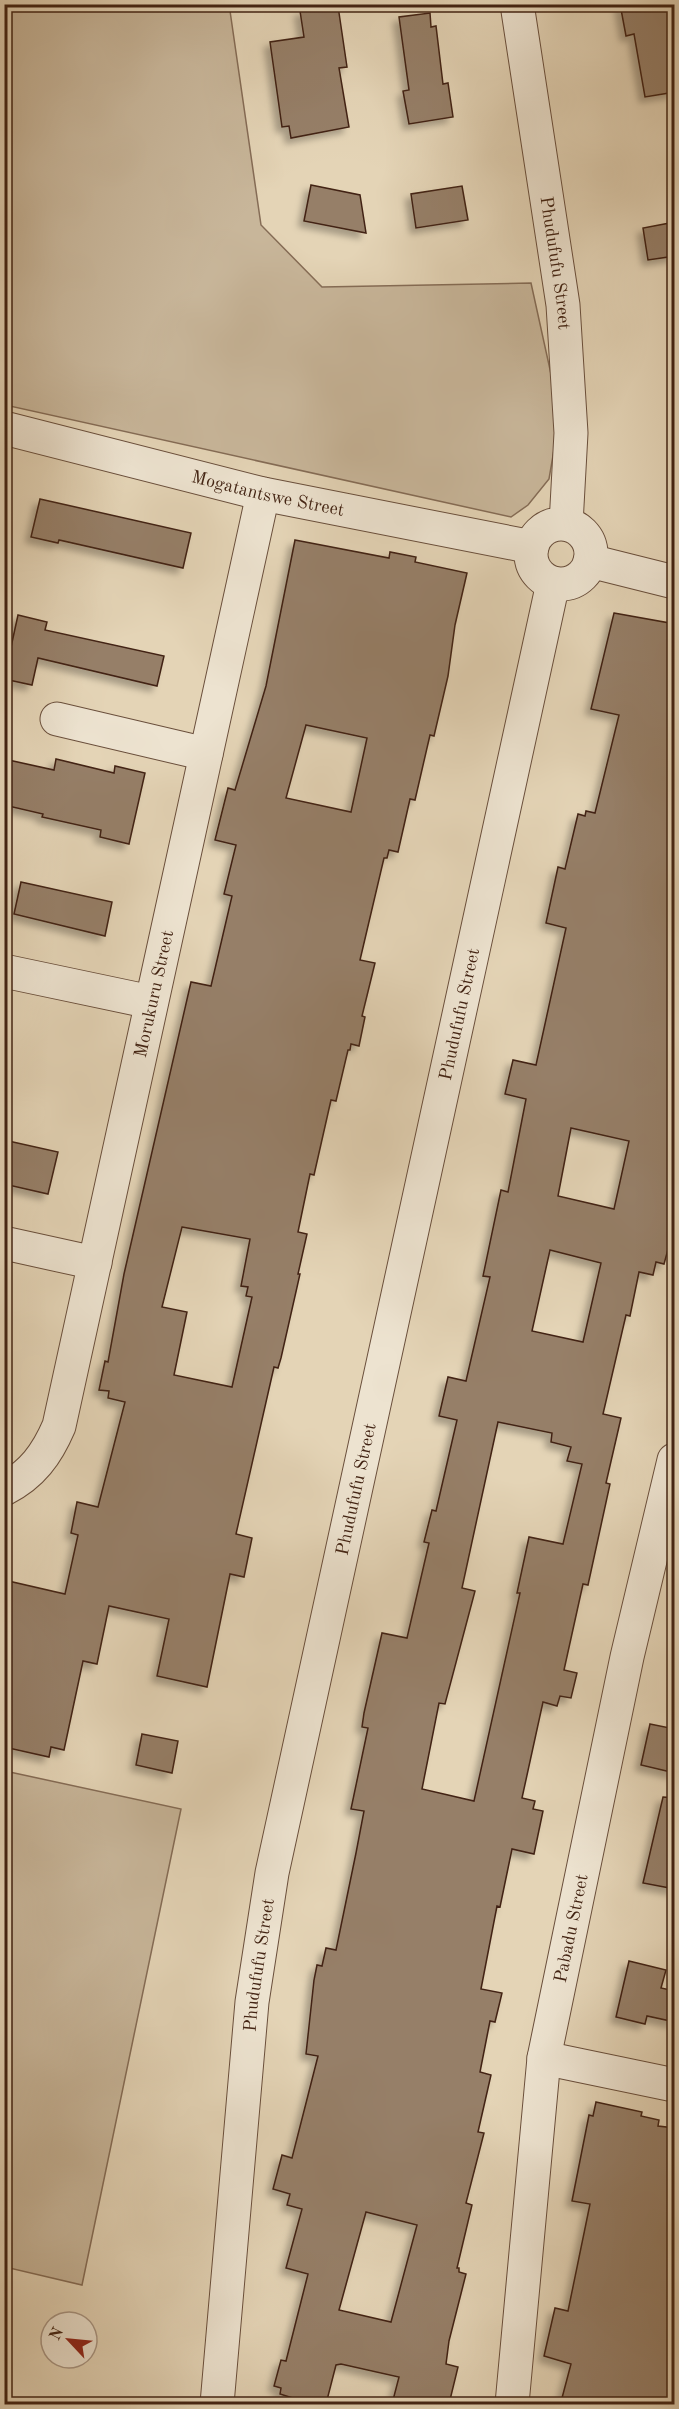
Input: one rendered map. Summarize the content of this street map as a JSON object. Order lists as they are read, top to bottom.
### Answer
{
  "streets": {
    "street": [
      "Phudufufu Street",
      "Mogatantswe Street",
      "Morukuru Street",
      "Pabadu Street"
    ]
  },
  "crossings": [
    ["Phudufufu Street", "Mogatantswe Street"],
    ["Mogatantswe Street", "Morukuru Street"]
  ],
  "north": "top left"
}
